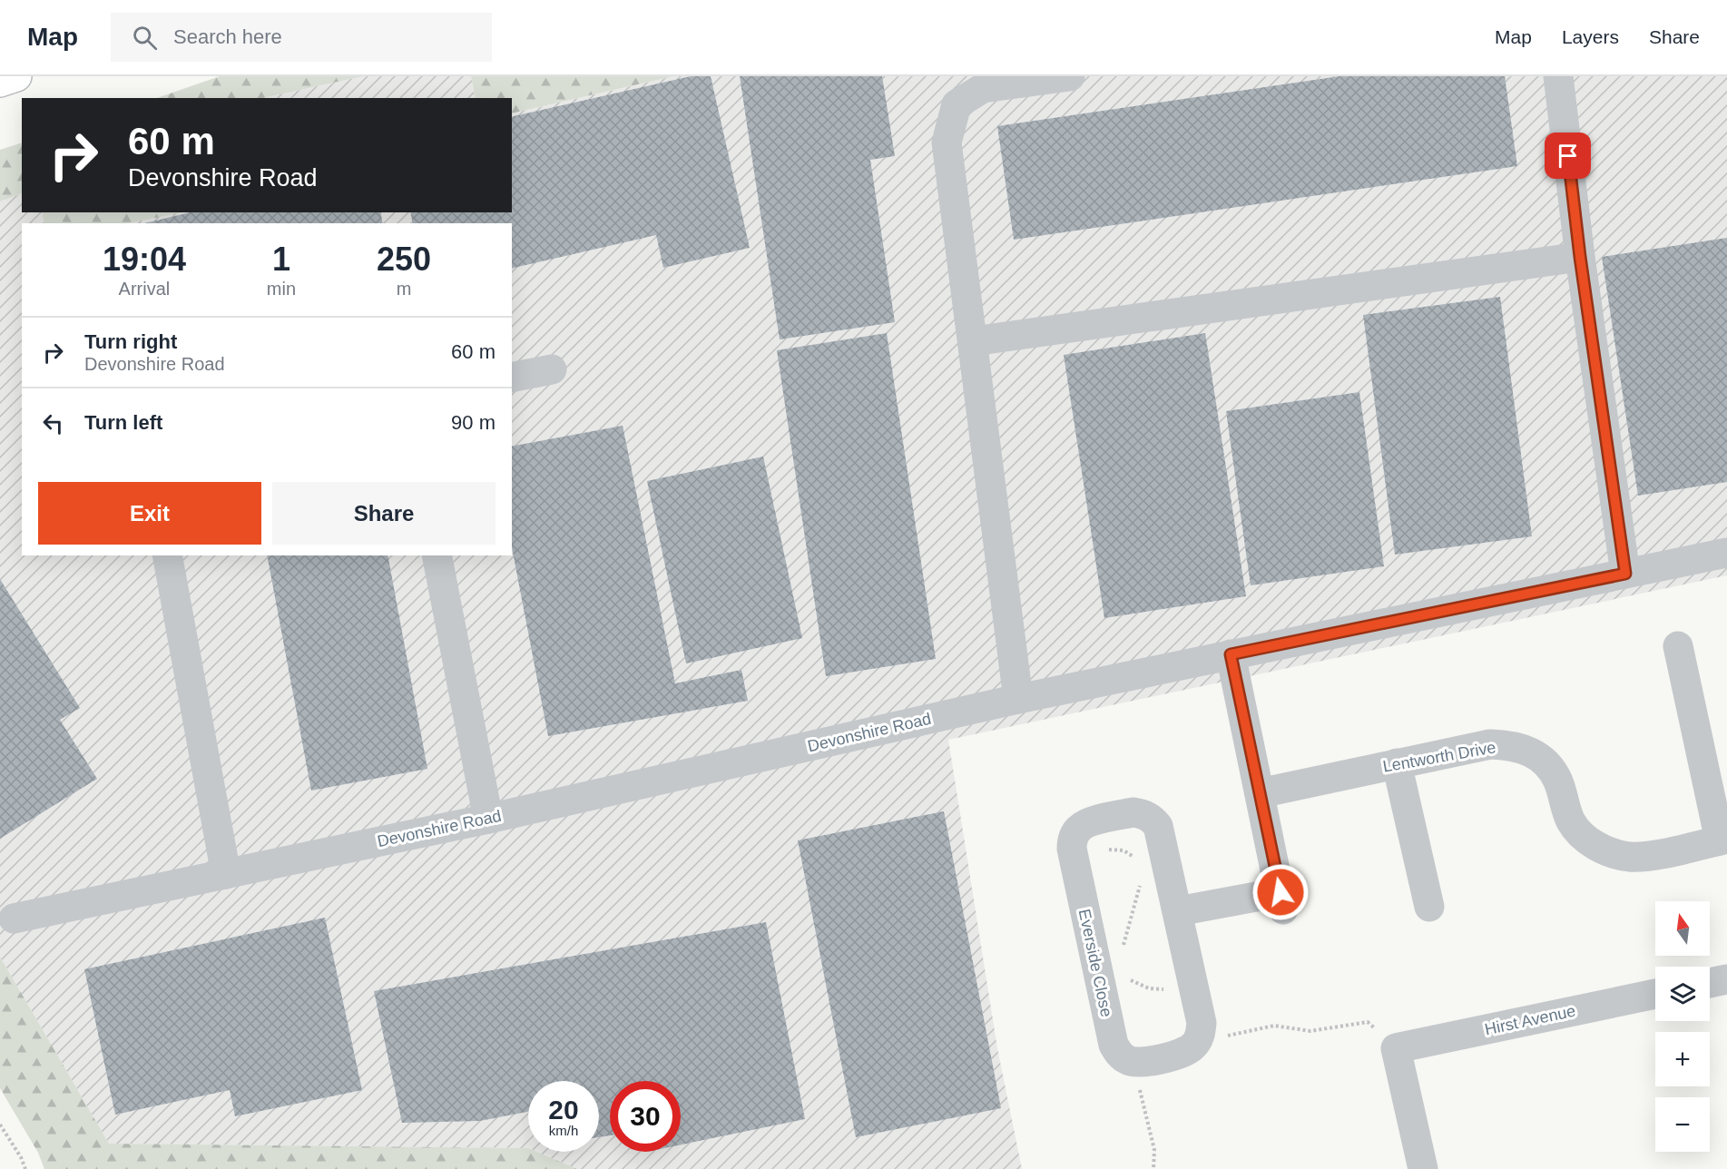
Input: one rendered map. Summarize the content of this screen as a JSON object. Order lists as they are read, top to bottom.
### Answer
{
  "streets": {
    "street": [
      "Devonshire Road",
      "Lentworth Drive",
      "Everside Close",
      "Hirst Avenue"
    ]
  },
  "north": "top",
  "page": {
    "header": "Map",
    "search": "Search here",
    "nav": ["Map", "Layers", "Share"],
    "turn": ["60 m", "Devonshire Road"],
    "eta": [
      "19:04",
      "Arrival",
      "1",
      "min",
      "250",
      "m"
    ],
    "list": [
      {
        "name": "Turn right",
        "note": "Devonshire Road",
        "value": "60 m"
      },
      {
        "name": "Turn left",
        "value": "90 m"
      }
    ],
    "buttons": ["Exit", "Share"],
    "map_buttons": ["+", "−"],
    "speed": "20 km/h",
    "limit": "30"
  }
}
